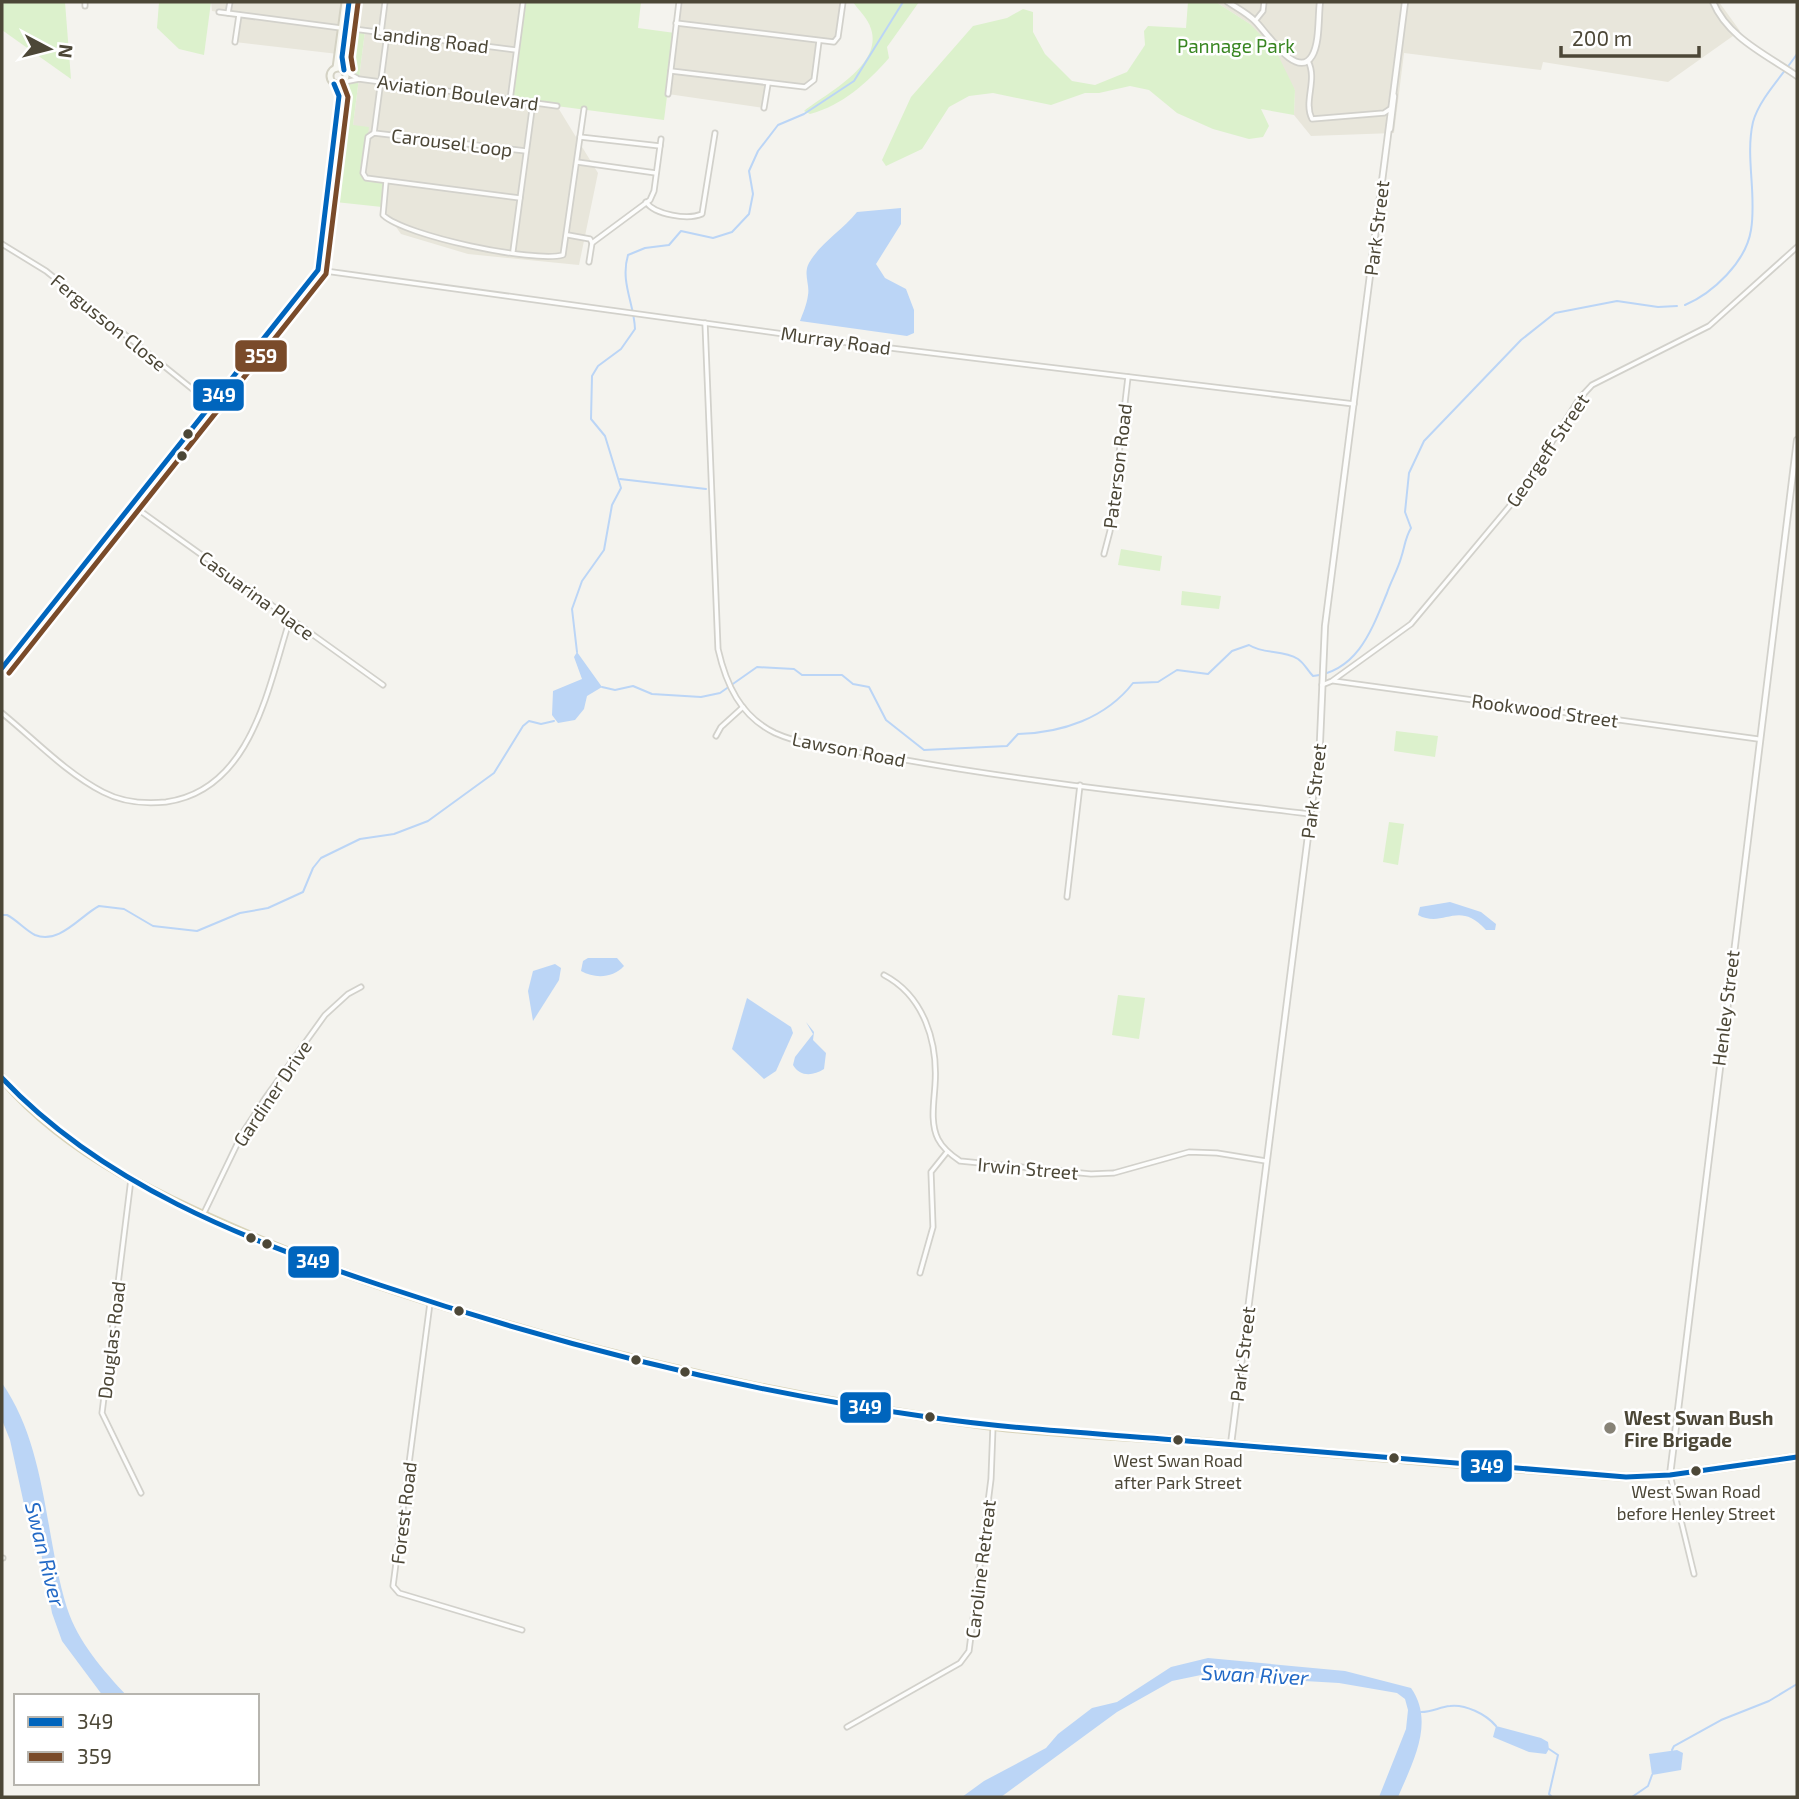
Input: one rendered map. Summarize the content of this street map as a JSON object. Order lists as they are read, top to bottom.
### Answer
{
  "streets": {
    "street": [
      "Landing Road",
      "Aviation Boulevard",
      "Carousel Loop",
      "Park Street",
      "Fergusson Close",
      "Murray Road",
      "Georgeff Street",
      "Paterson Road",
      "Casuarina Place",
      "Rookwood Street",
      "Lawson Road",
      "Henley Street",
      "Gardiner Drive",
      "Irwin Street",
      "Douglas Road",
      "Forest Road",
      "Caroline Retreat"
    ]
  },
  "crossings": [
    ["Park Street", "Murray Road"],
    ["Park Street", "Georgeff Street"],
    ["Park Street", "Lawson Road"],
    ["Park Street", "Irwin Street"],
    ["Murray Road", "Paterson Road"],
    ["Murray Road", "Lawson Road"],
    ["Georgeff Street", "Rookwood Street"],
    ["Rookwood Street", "Henley Street"]
  ],
  "water": ["Swan River"],
  "parks": ["Pannage Park"],
  "places": ["West Swan Bush Fire Brigade", "West Swan Road after Park Street", "West Swan Road before Henley Street"],
  "lines": ["transit line 349", "transit line 359"],
  "legend": ["349", "359"],
  "scale_bar": "200 m",
  "north": "right"
}
